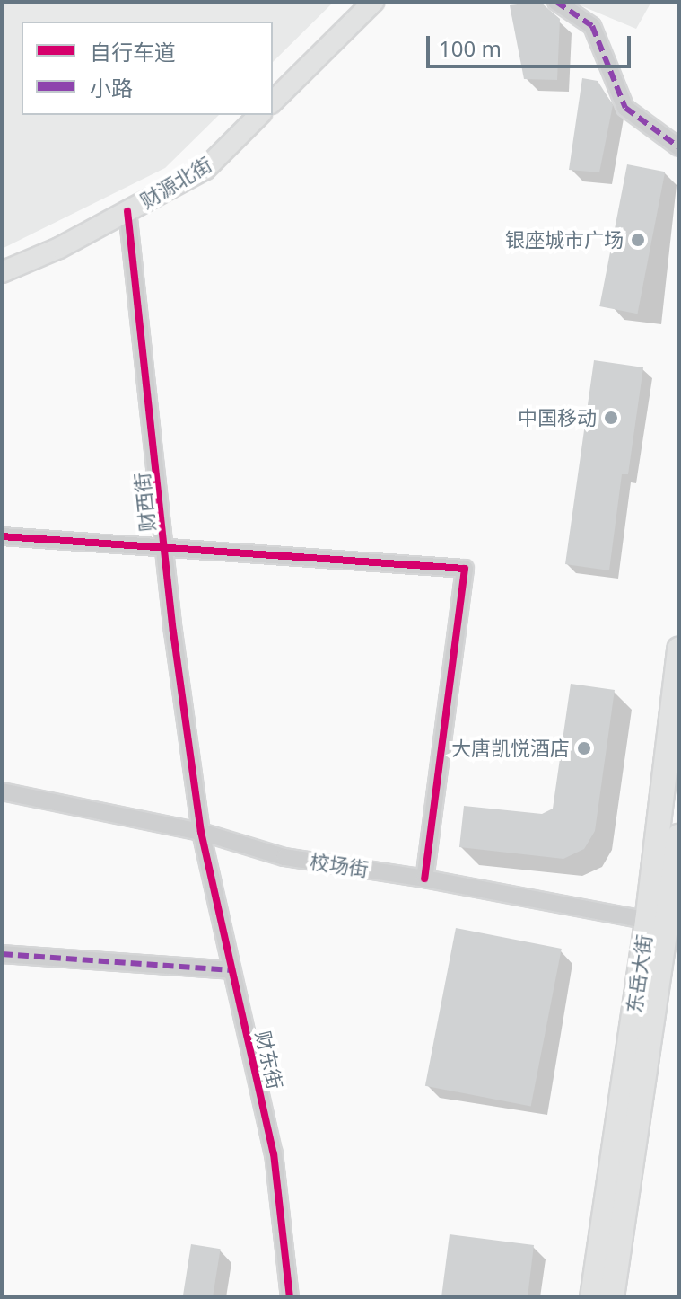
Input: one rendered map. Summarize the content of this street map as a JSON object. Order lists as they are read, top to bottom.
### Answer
{
  "streets": {
    "highway": ["东岳大街"],
    "main road": ["财源北街"],
    "street": ["财西街", "校场街", "财东街"]
  },
  "crossings": [
    ["财源北街", "财西街"],
    ["财西街", "校场街"],
    ["财西街", "财东街"],
    ["校场街", "东岳大街"],
    ["校场街", "财东街"]
  ],
  "places": ["银座城市广场", "中国移动", "大唐凯悦酒店"],
  "legend": ["自行车道", "小路"],
  "scale_bar": "100 m"
}
